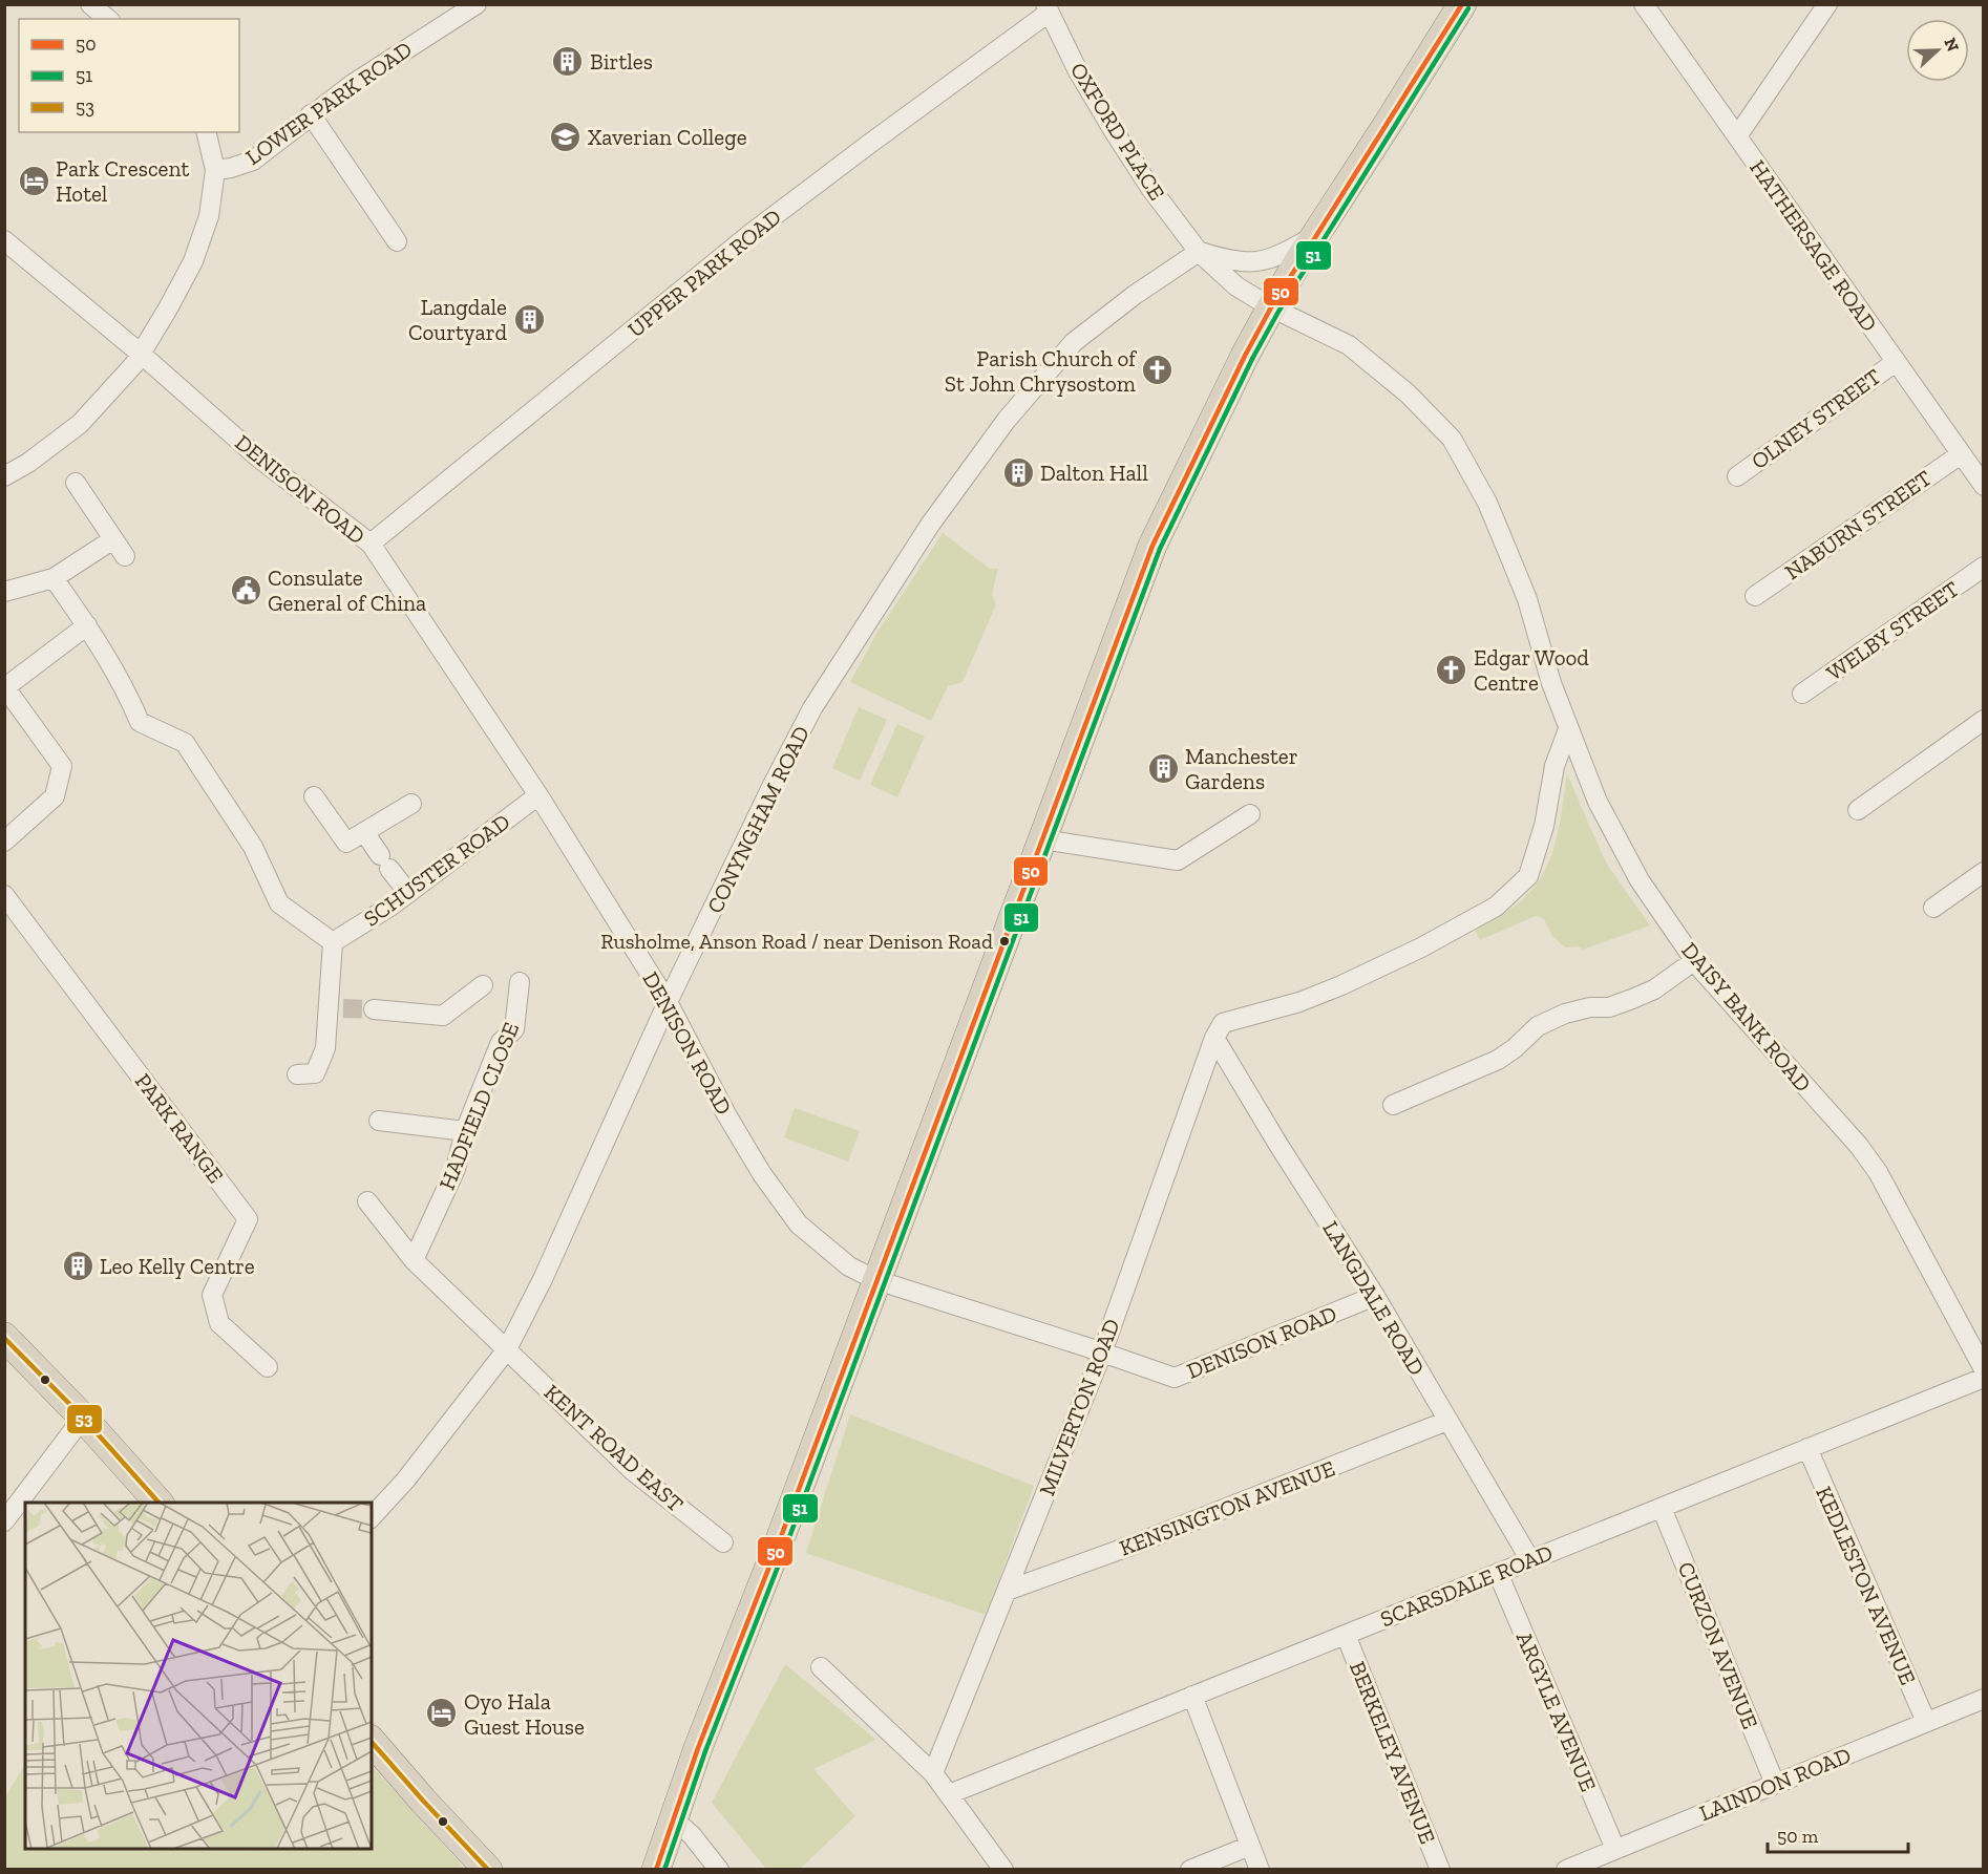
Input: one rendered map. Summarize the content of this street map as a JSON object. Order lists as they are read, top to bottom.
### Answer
{
  "streets": {
    "street": [
      "LOWER PARK ROAD",
      "OXFORD PLACE",
      "HATHERSAGE ROAD",
      "UPPER PARK ROAD",
      "OLNEY STREET",
      "DENISON ROAD",
      "NABURN STREET",
      "WELBY STREET",
      "CONYNGHAM ROAD",
      "SCHUSTER ROAD",
      "DAISY BANK ROAD",
      "HADFIELD CLOSE",
      "PARK RANGE",
      "LANGDALE ROAD",
      "MILVERTON ROAD",
      "KENT ROAD EAST",
      "KENSINGTON AVENUE",
      "SCARSDALE ROAD",
      "KEDLESTON AVENUE",
      "CURZON AVENUE",
      "ARGYLE AVENUE",
      "BERKELEY AVENUE",
      "LAINDON ROAD"
    ]
  },
  "crossings": [
    ["OXFORD PLACE", "UPPER PARK ROAD"],
    ["OXFORD PLACE", "CONYNGHAM ROAD"],
    ["OXFORD PLACE", "DAISY BANK ROAD"],
    ["HATHERSAGE ROAD", "OLNEY STREET"],
    ["HATHERSAGE ROAD", "NABURN STREET"],
    ["UPPER PARK ROAD", "DENISON ROAD"],
    ["DENISON ROAD", "CONYNGHAM ROAD"],
    ["DENISON ROAD", "SCHUSTER ROAD"],
    ["DENISON ROAD", "LANGDALE ROAD"],
    ["DENISON ROAD", "MILVERTON ROAD"],
    ["CONYNGHAM ROAD", "KENT ROAD EAST"],
    ["HADFIELD CLOSE", "KENT ROAD EAST"],
    ["LANGDALE ROAD", "MILVERTON ROAD"],
    ["LANGDALE ROAD", "KENSINGTON AVENUE"],
    ["LANGDALE ROAD", "SCARSDALE ROAD"],
    ["MILVERTON ROAD", "KENSINGTON AVENUE"],
    ["SCARSDALE ROAD", "KEDLESTON AVENUE"],
    ["SCARSDALE ROAD", "CURZON AVENUE"],
    ["SCARSDALE ROAD", "ARGYLE AVENUE"],
    ["SCARSDALE ROAD", "BERKELEY AVENUE"],
    ["KEDLESTON AVENUE", "LAINDON ROAD"],
    ["CURZON AVENUE", "LAINDON ROAD"],
    ["ARGYLE AVENUE", "LAINDON ROAD"]
  ],
  "places": {
    "building": [
      "Birtles",
      "Langdale Courtyard",
      "Dalton Hall",
      "Manchester Gardens",
      "Leo Kelly Centre"
    ],
    "school or university": ["Xaverian College"],
    "hotel": ["Park Crescent Hotel", "Oyo Hala Guest House"],
    "church": ["Parish Church of St John Chrysostom", "Edgar Wood Centre"],
    "public building": ["Consulate General of China"],
    "other": ["Rusholme, Anson Road / near Denison Road"]
  },
  "lines": ["transit line 50", "transit line 51", "transit line 53"],
  "legend": ["50", "51", "53"],
  "scale_bar": "50 m",
  "north": "right"
}
